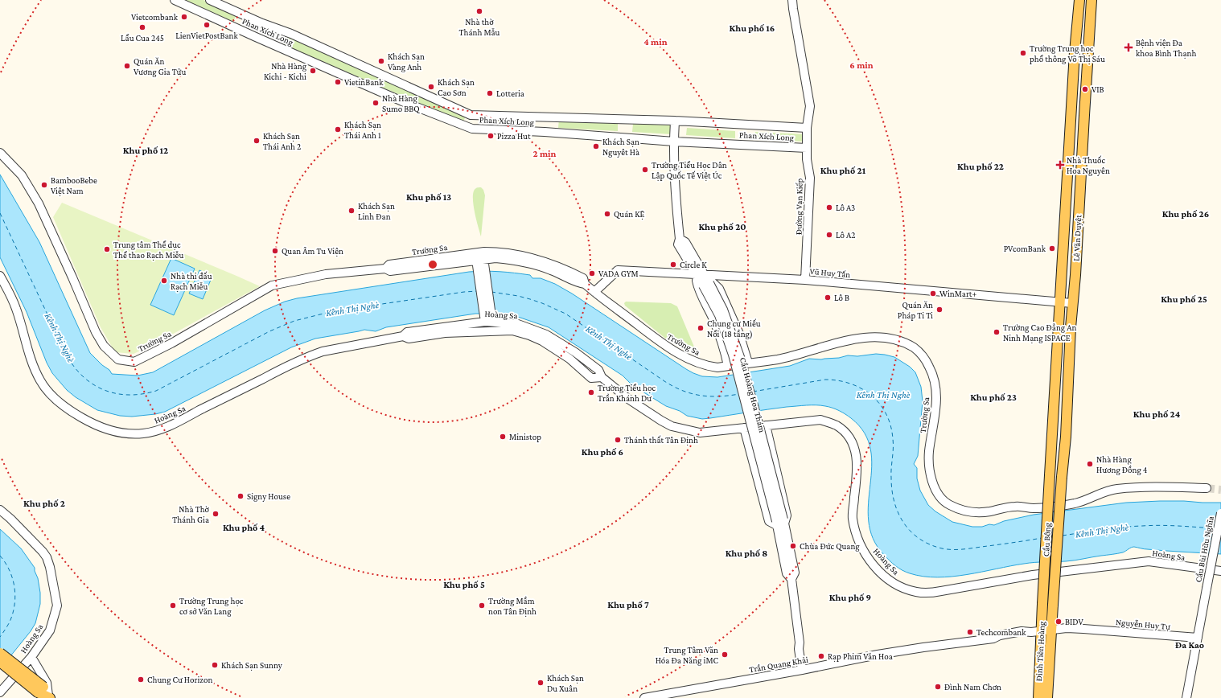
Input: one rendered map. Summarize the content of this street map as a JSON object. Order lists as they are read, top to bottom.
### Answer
{
  "streets": {
    "main road": ["Lê Văn Duyệt", "Cầu Bông", "Đinh Tiên Hoàng"],
    "street": [
      "Phan Xích Long",
      "Đường Vạn Kiếp",
      "Trường Sa",
      "Vũ Huy Tấn",
      "Hoàng Sa",
      "Cầu Hoàng Hoa Thám",
      "Cầu Bùi Hữu Nghĩa",
      "Nguyễn Huy Tự",
      "Trần Quang Khải"
    ]
  },
  "crossings": [
    ["Phan Xích Long", "Đường Vạn Kiếp"],
    ["Đường Vạn Kiếp", "Vũ Huy Tấn"],
    ["Lê Văn Duyệt", "Vũ Huy Tấn"],
    ["Lê Văn Duyệt", "Cầu Bông"],
    ["Trường Sa", "Vũ Huy Tấn"],
    ["Vũ Huy Tấn", "Cầu Hoàng Hoa Thám"],
    ["Cầu Bông", "Đinh Tiên Hoàng"],
    ["Cầu Bùi Hữu Nghĩa", "Nguyễn Huy Tự"],
    ["Nguyễn Huy Tự", "Đinh Tiên Hoàng"],
    ["Nguyễn Huy Tự", "Trần Quang Khải"],
    ["Đinh Tiên Hoàng", "Trần Quang Khải"]
  ],
  "districts": [
    "Khu phố 16",
    "Khu phố 12",
    "Khu phố 22",
    "Khu phố 21",
    "Khu phố 13",
    "Khu phố 26",
    "Khu phố 20",
    "Khu phố 25",
    "Khu phố 23",
    "Khu phố 24",
    "Khu phố 6",
    "Khu phố 2",
    "Khu phố 4",
    "Khu phố 8",
    "Khu phố 5",
    "Khu phố 9",
    "Khu phố 7",
    "Đa Kao"
  ],
  "water": ["Kênh Thị Nghè"],
  "places": {
    "other": [
      "Nhà thờ Thánh Mẫu",
      "Vietcombank",
      "LienVietPostBank",
      "Lẩu Cua 245",
      "Trường Trung học phổ thông Võ Thị Sáu",
      "Khách Sạn Vàng Anh",
      "Quán Ăn Vương Gia Tửu",
      "Nhà Hàng Kichi - Kichi",
      "VietinBank",
      "Khách Sạn Cao Sơn",
      "VIB",
      "Lotteria",
      "Nhà Hàng Sumo BBQ",
      "Khách Sạn Thái Anh 1",
      "Pizza Hut",
      "Khách Sạn Thái Anh 2",
      "Khách Sạn Nguyêt Hà",
      "Trường Tiểu Học Dân Lập Quốc Tế Việt Úc",
      "BambooBebe Việt Nam",
      "Lô A3",
      "Khách Sạn Linh Đan",
      "Quán KỆ",
      "Lô A2",
      "PVcomBank",
      "Trung tâm Thể dục Thể thao Rạch Miễu",
      "Quan Âm Tu Viện",
      "Circle K",
      "VADA GYM",
      "Nhà thi đấu Rạch Miễu",
      "WinMart+",
      "Lô B",
      "Quán Ăn Pháp Ti Ti",
      "Chung cư Miếu Nổi (18 tầng)",
      "Trường Cao Đẳng An Ninh Mạng ISPACE",
      "Trường Tiểu học Trần Khánh Dư",
      "Ministop",
      "Thánh thất Tân Định",
      "Nhà Hàng Hương Đồng 4",
      "Signy House",
      "Nhà Thờ Thánh Gia",
      "Chùa Đức Quang",
      "Trường Trung học cơ sở Văn Lang",
      "Trường Mầm non Tân Định",
      "BIDV",
      "Techcombank",
      "Trung Tâm Văn Hóa Đa Năng iMC",
      "Rạp Phim Văn Hoa",
      "Khách Sạn Sunny",
      "Chung Cư Horizon",
      "Khách Sạn Du Xuân",
      "Đình Nam Chơn"
    ],
    "health": ["Bệnh viện Đa khoa Bình Thạnh", "Nhà Thuốc Hoa Nguyên"]
  },
  "rings": ["4 min", "6 min", "2 min"]
}
